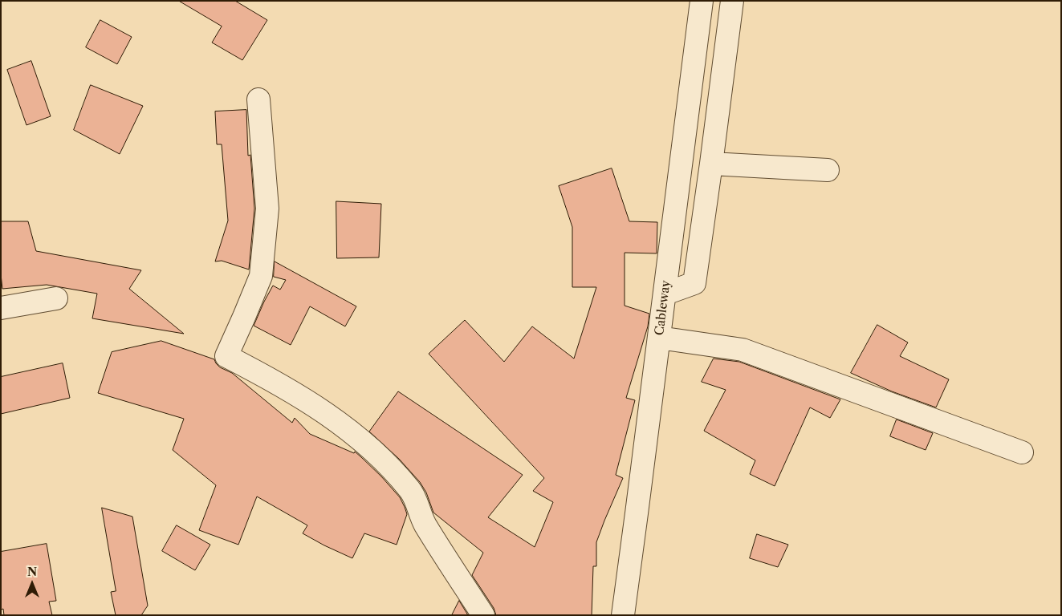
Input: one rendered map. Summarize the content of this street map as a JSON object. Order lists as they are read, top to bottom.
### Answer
{
  "streets": {
    "street": ["Cableway"]
  },
  "north": "top"
}
